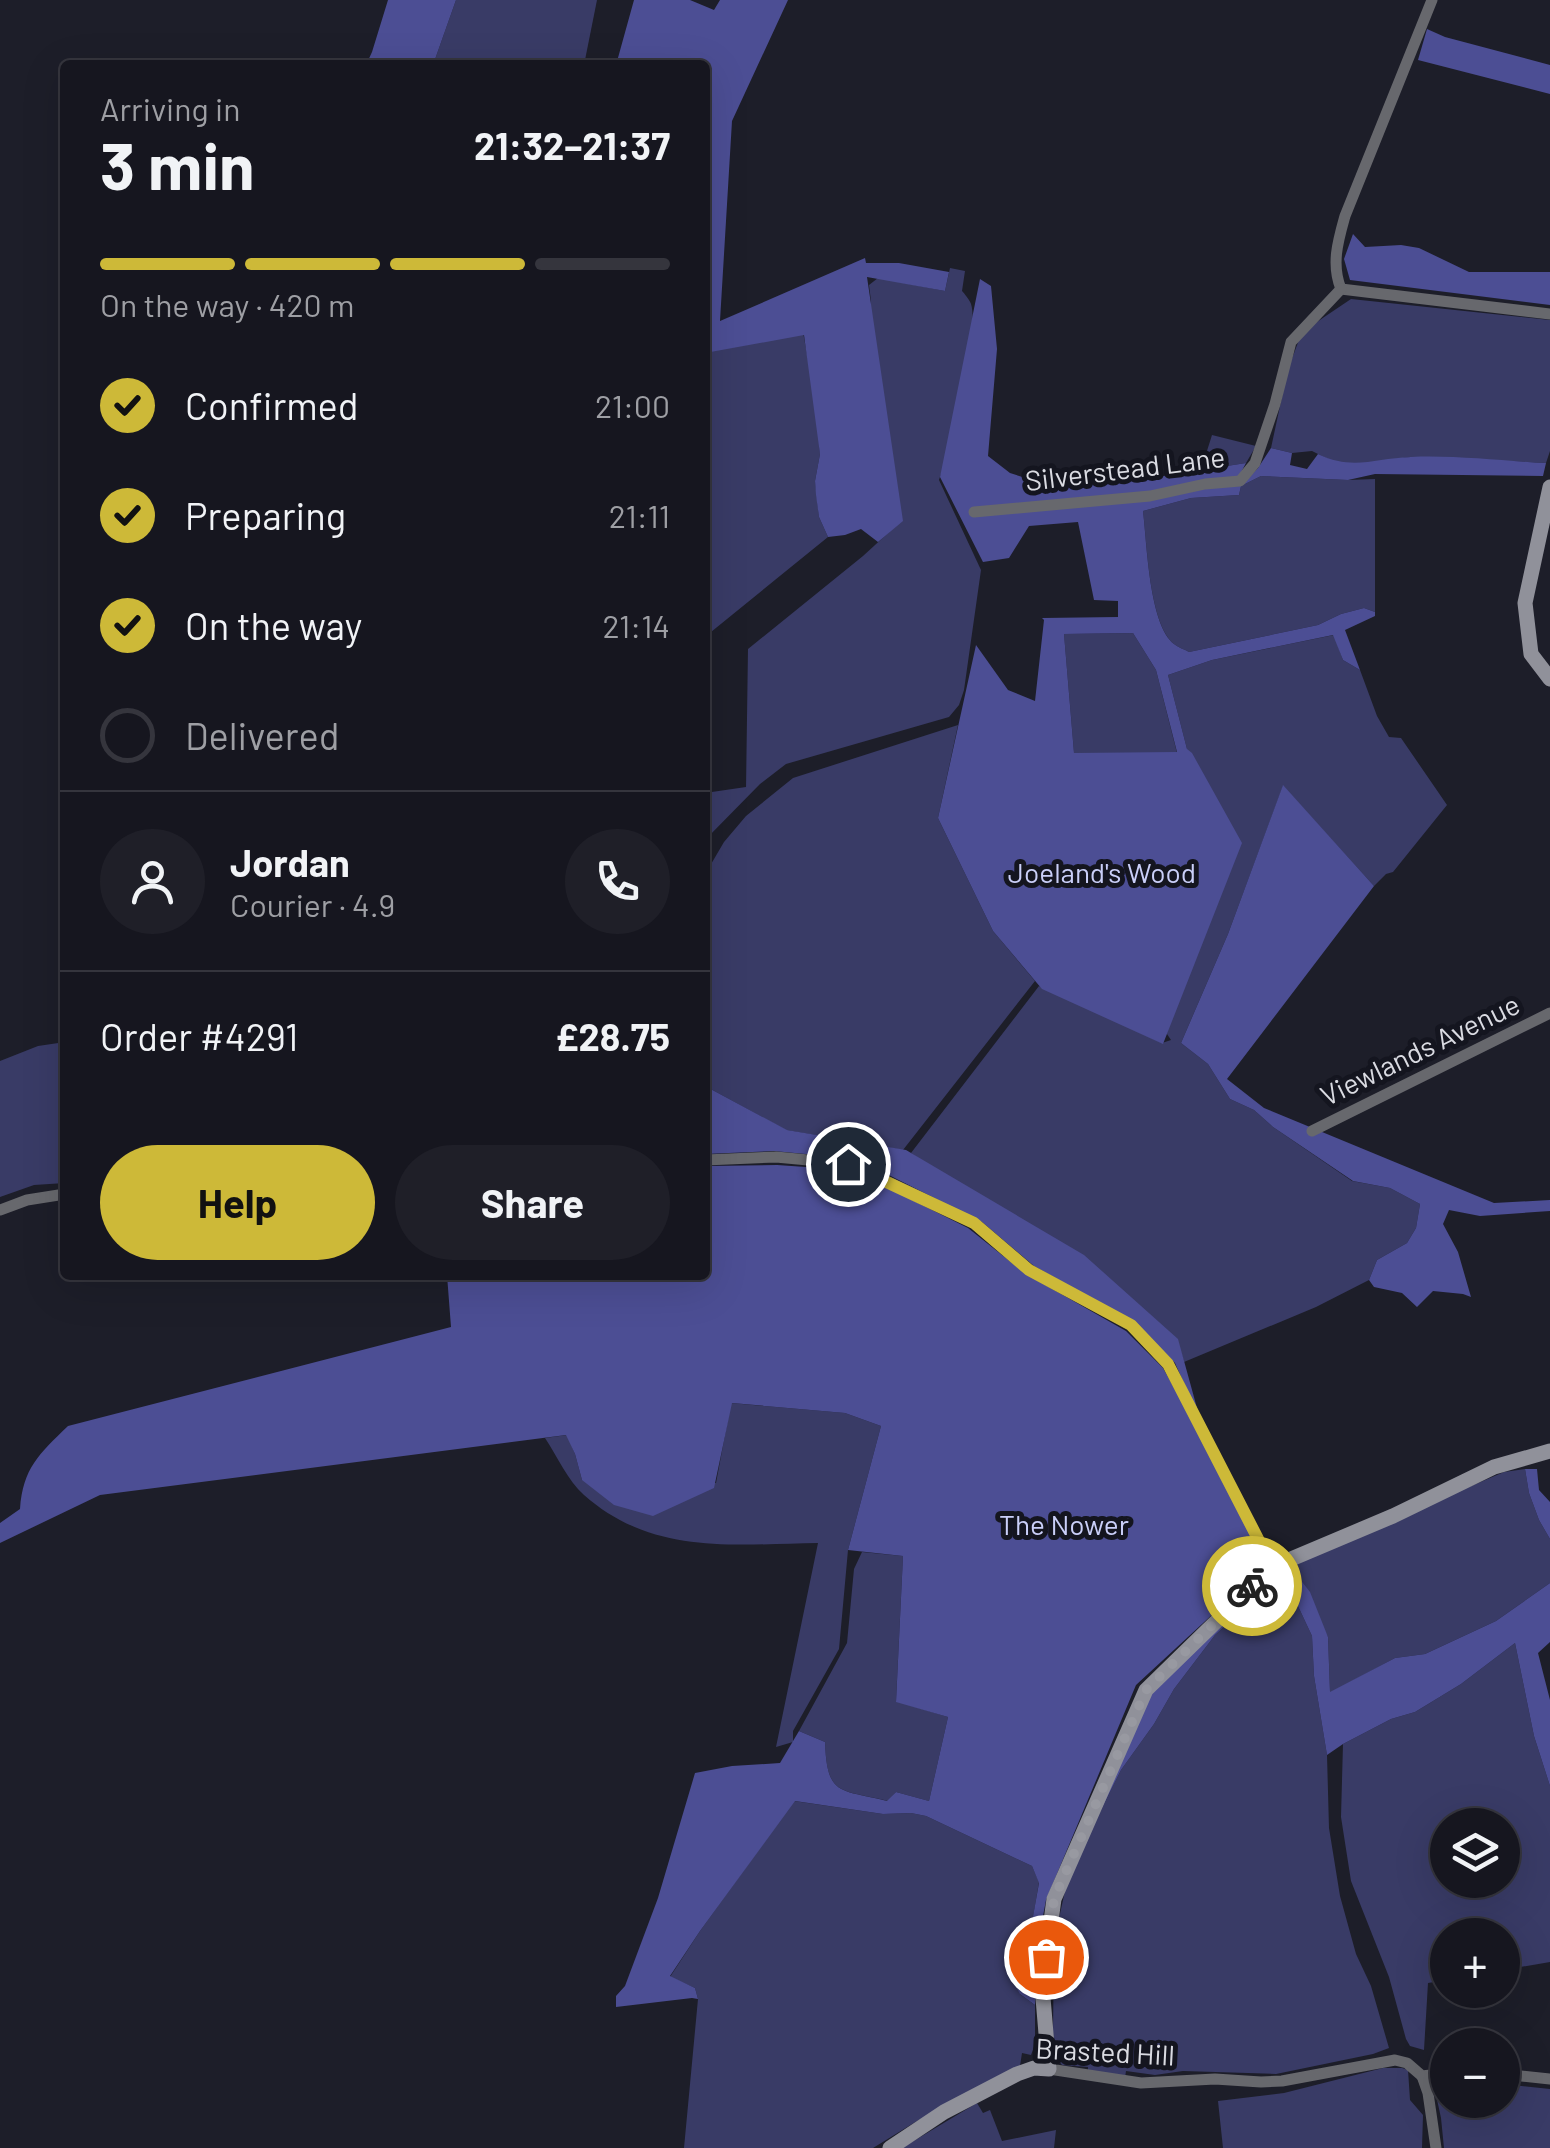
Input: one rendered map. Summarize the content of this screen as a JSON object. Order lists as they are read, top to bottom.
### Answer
{
  "streets": {
    "street": ["Silverstead Lane", "Viewlands Avenue", "Brasted Hill"]
  },
  "parks": ["Joeland's Wood", "The Nower"],
  "page": {
    "heading": ["3 min", "Arriving in", "21:32–21:37"],
    "panel": [
      "Jordan",
      "Courier · 4.9",
      "Order #4291",
      "£28.75"
    ],
    "bar": "On the way · 420 m",
    "list": [
      ["Confirmed", "21:00"],
      ["Preparing", "21:11"],
      ["On the way", "21:14"],
      "Delivered"
    ],
    "buttons": ["Help", "Share"],
    "map_buttons": ["+", "−"]
  }
}
